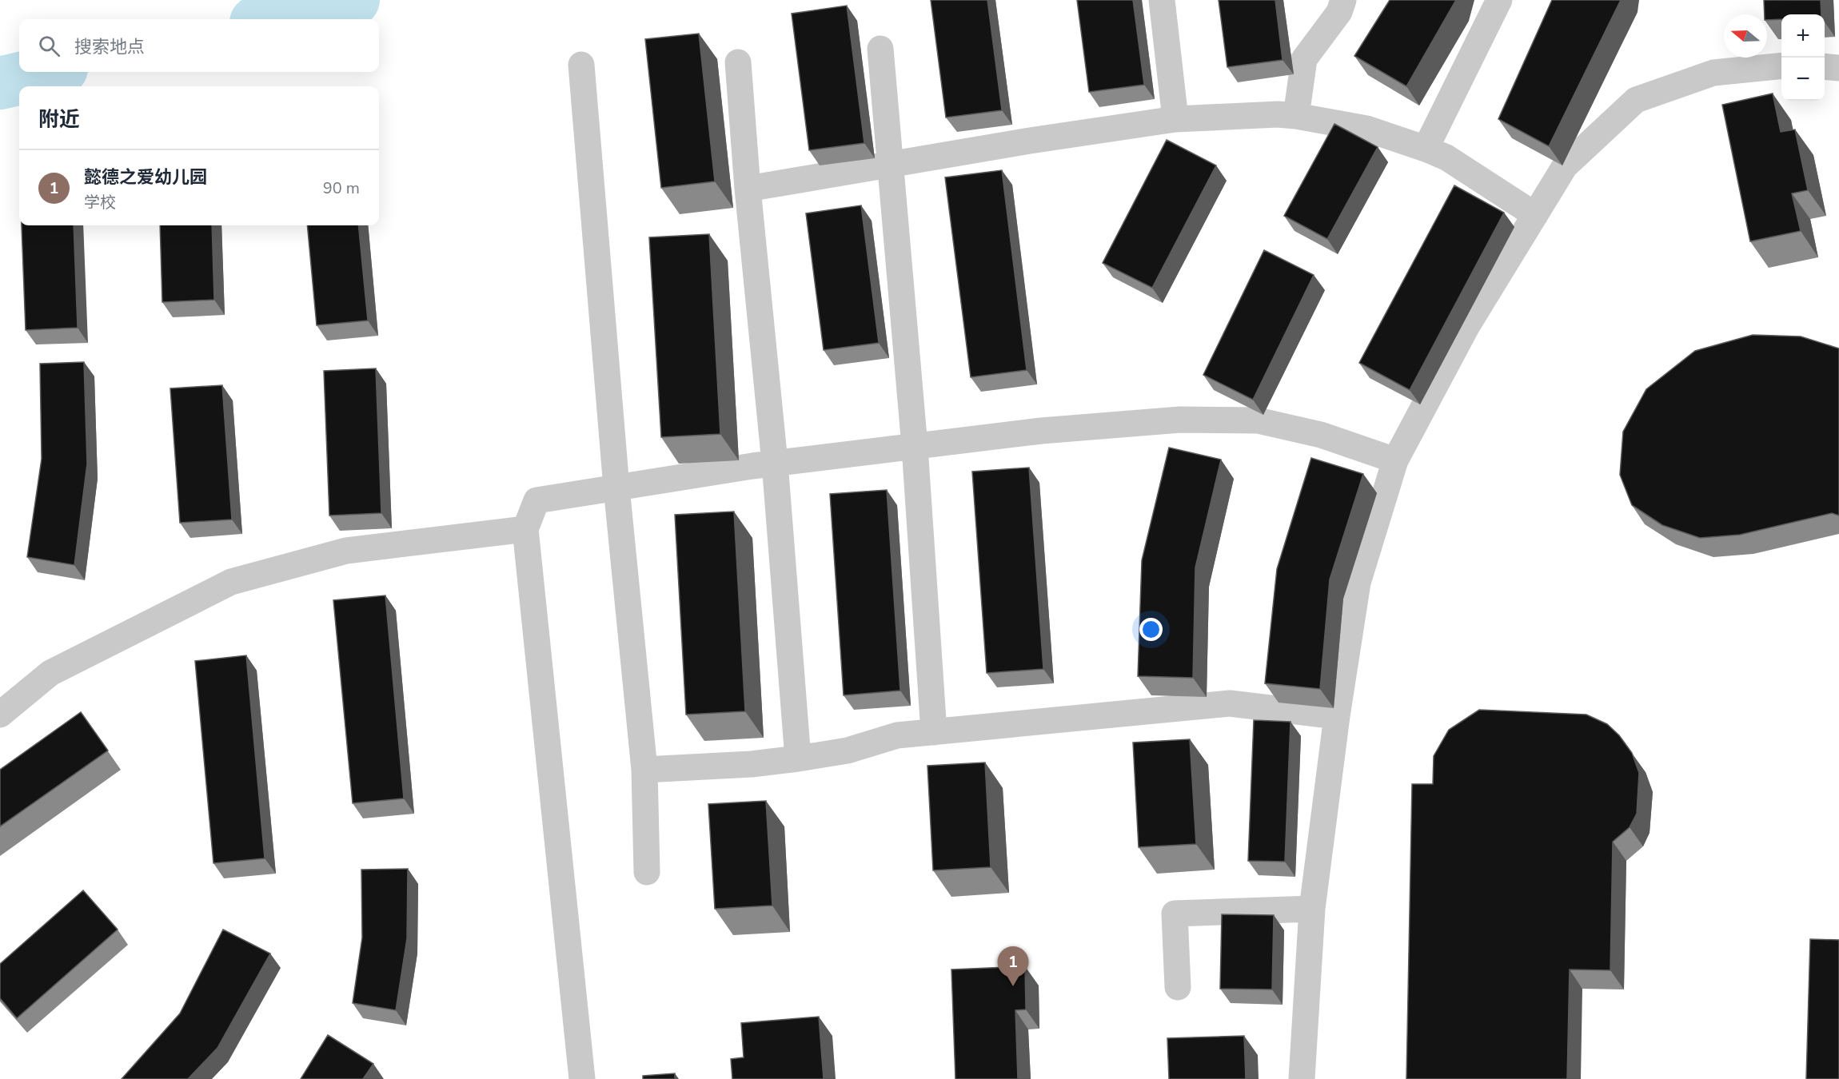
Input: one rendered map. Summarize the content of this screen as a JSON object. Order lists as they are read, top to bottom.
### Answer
{
  "north": "left",
  "page": {
    "map_buttons": ["+", "−"],
    "search": "搜索地点",
    "heading": "附近",
    "list": [
      {
        "mark": "1",
        "name": "懿德之爱幼儿园",
        "note": "学校",
        "value": "90 m"
      }
    ],
    "pins": "1"
  }
}
